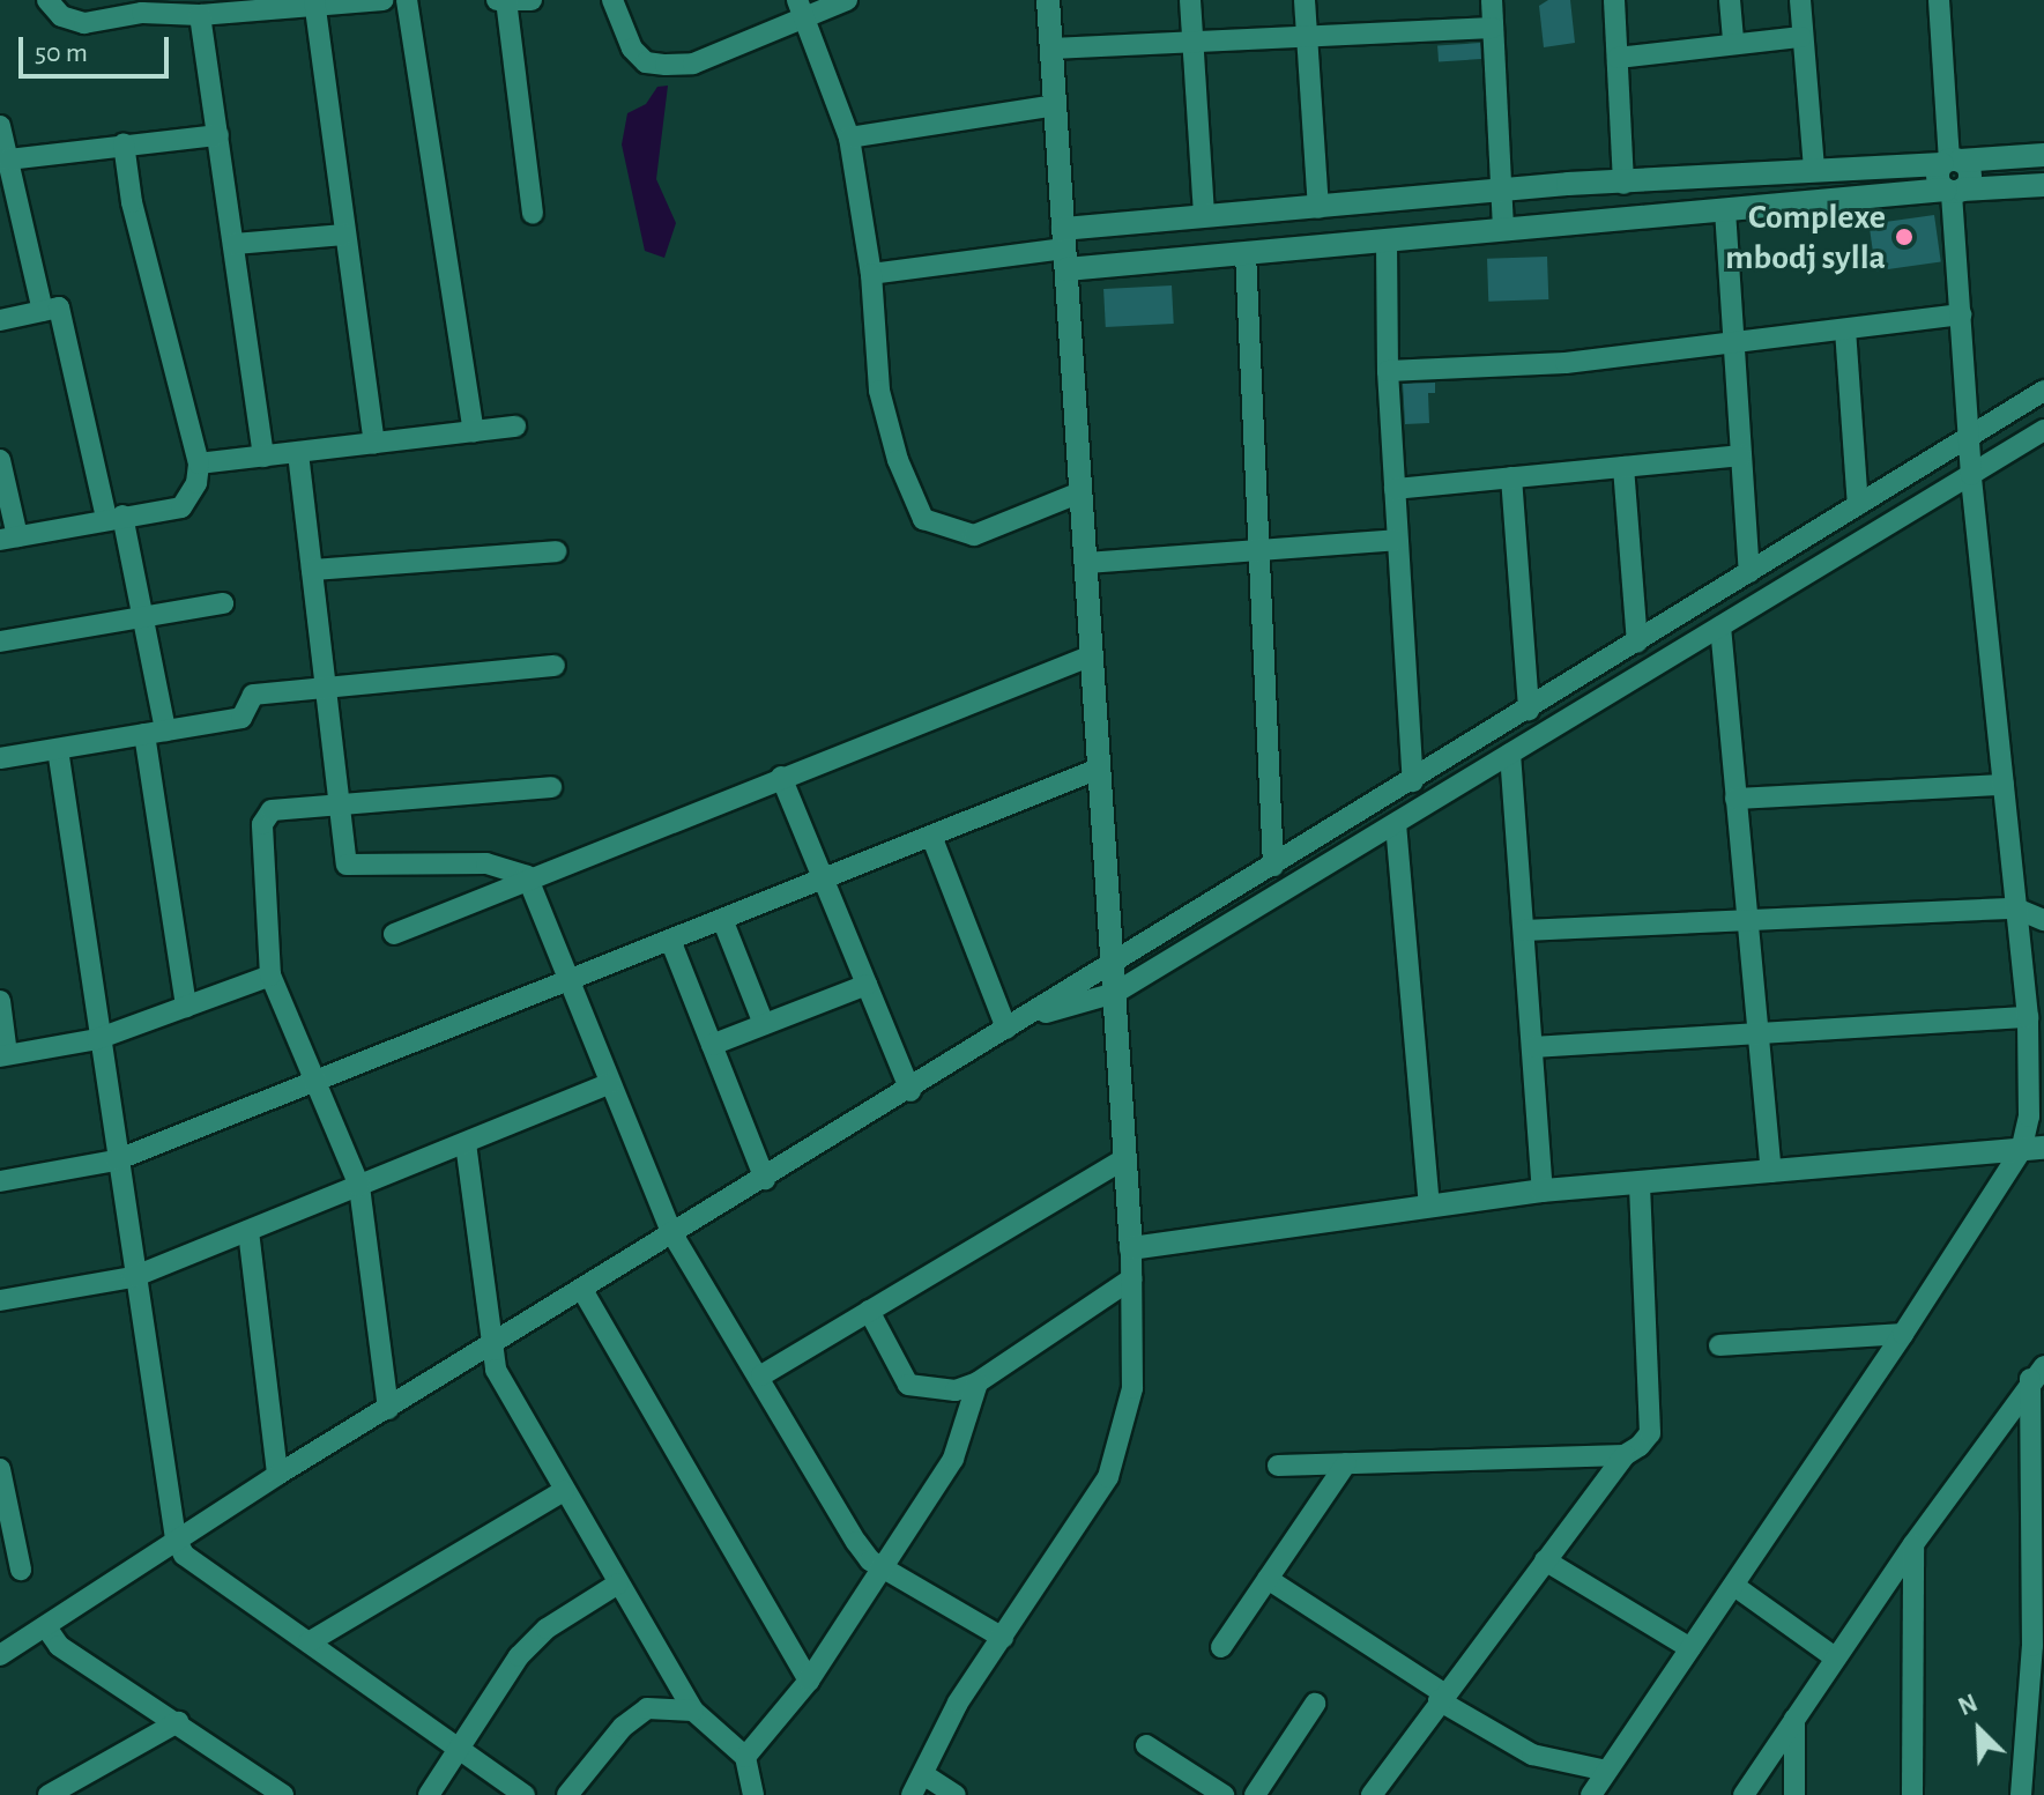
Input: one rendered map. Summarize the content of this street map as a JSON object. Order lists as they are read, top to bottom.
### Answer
{
  "places": ["Complexe mbodj sylla"],
  "scale_bar": "50 m",
  "north": "top left"
}
